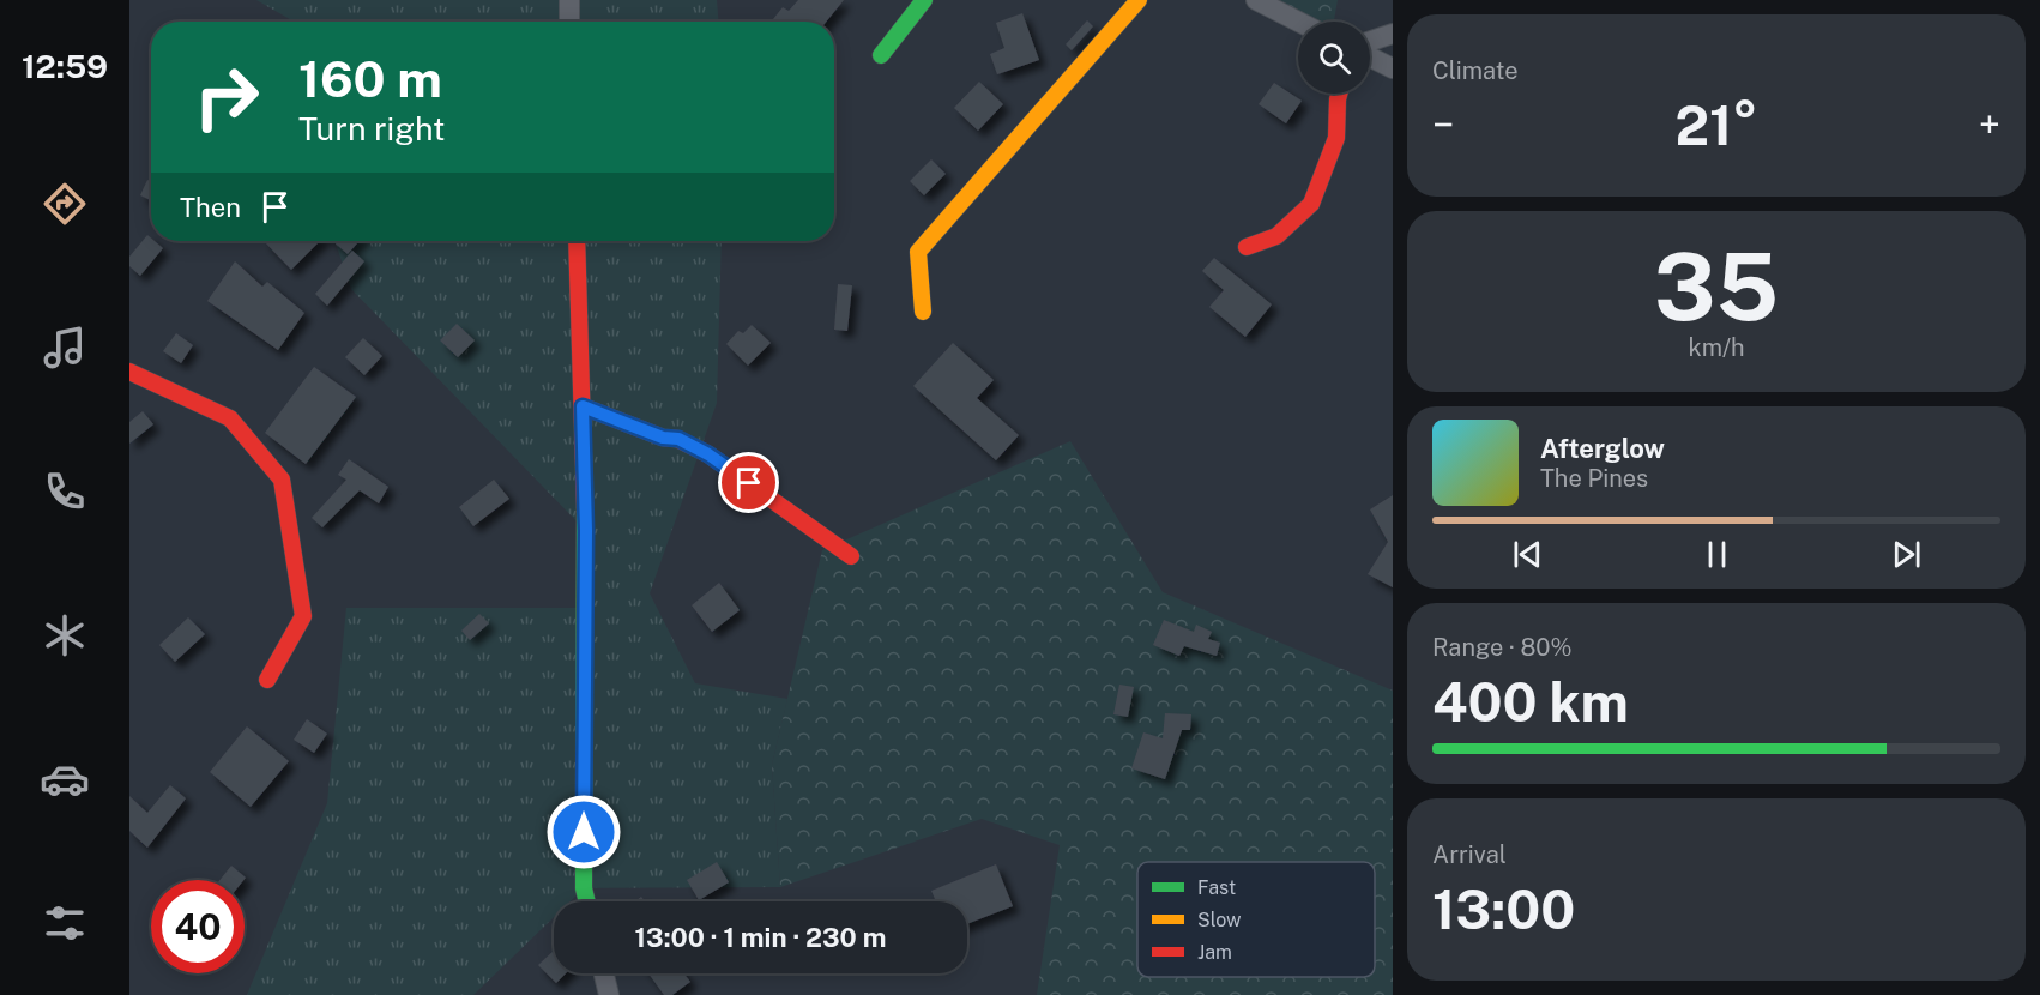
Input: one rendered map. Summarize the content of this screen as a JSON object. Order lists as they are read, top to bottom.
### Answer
{
  "legend": ["Fast", "Slow", "Jam"],
  "page": {
    "tabs": "12:59",
    "tile": [
      "Climate",
      ["35", "km/h"],
      ["Range · 80%", "400 km"],
      ["Arrival", "13:00"]
    ],
    "turn": ["160 m", "Turn right"],
    "heat": ["−", "21°", "+"],
    "then": "Then",
    "song": ["Afterglow", "The Pines"],
    "limit": "40",
    "trip": "13:00 · 1 min · 230 m"
  }
}
